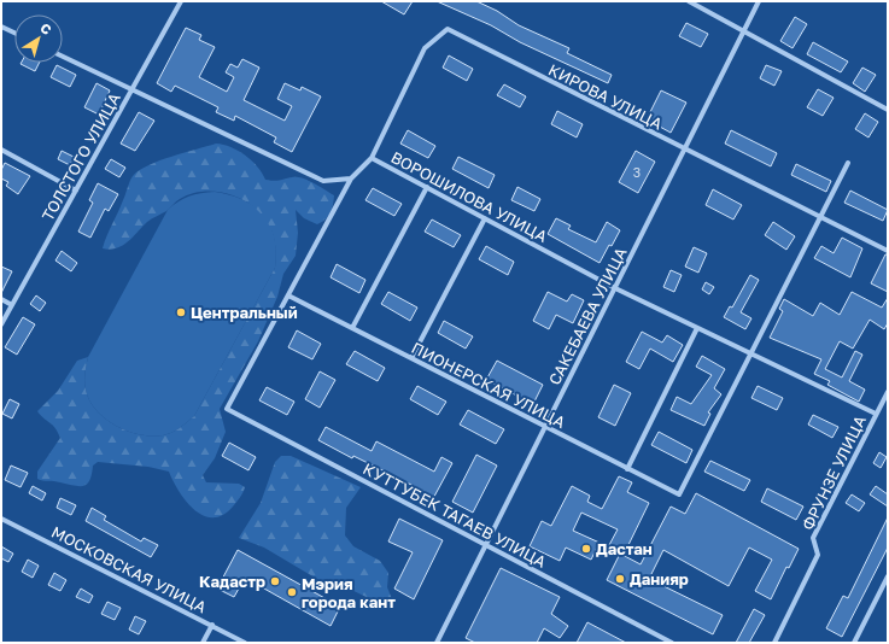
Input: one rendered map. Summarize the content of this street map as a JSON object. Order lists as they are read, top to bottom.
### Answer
{
  "streets": {
    "street": [
      "КИРОВА УЛИЦА",
      "ТОЛСТОГО УЛИЦА",
      "ВОРОШИЛОВА УЛИЦА",
      "САКЕБАЕВА УЛИЦА",
      "ПИОНЕРСКАЯ УЛИЦА",
      "ФРУНЗЕ УЛИЦА",
      "КУТТУБЕК ТАГАЕВ УЛИЦА",
      "МОСКОВСКАЯ УЛИЦА"
    ]
  },
  "crossings": [
    ["КИРОВА УЛИЦА", "ВОРОШИЛОВА УЛИЦА"],
    ["КИРОВА УЛИЦА", "САКЕБАЕВА УЛИЦА"],
    ["ВОРОШИЛОВА УЛИЦА", "САКЕБАЕВА УЛИЦА"],
    ["ВОРОШИЛОВА УЛИЦА", "ПИОНЕРСКАЯ УЛИЦА"],
    ["ВОРОШИЛОВА УЛИЦА", "ФРУНЗЕ УЛИЦА"],
    ["ВОРОШИЛОВА УЛИЦА", "КУТТУБЕК ТАГАЕВ УЛИЦА"],
    ["САКЕБАЕВА УЛИЦА", "ПИОНЕРСКАЯ УЛИЦА"],
    ["САКЕБАЕВА УЛИЦА", "КУТТУБЕК ТАГАЕВ УЛИЦА"]
  ],
  "places": [
    "Центральный",
    "Дастан",
    "Данияр",
    "Кадастр",
    "Мэрия города кант"
  ],
  "house_numbers": ["3"],
  "north": "top right"
}
